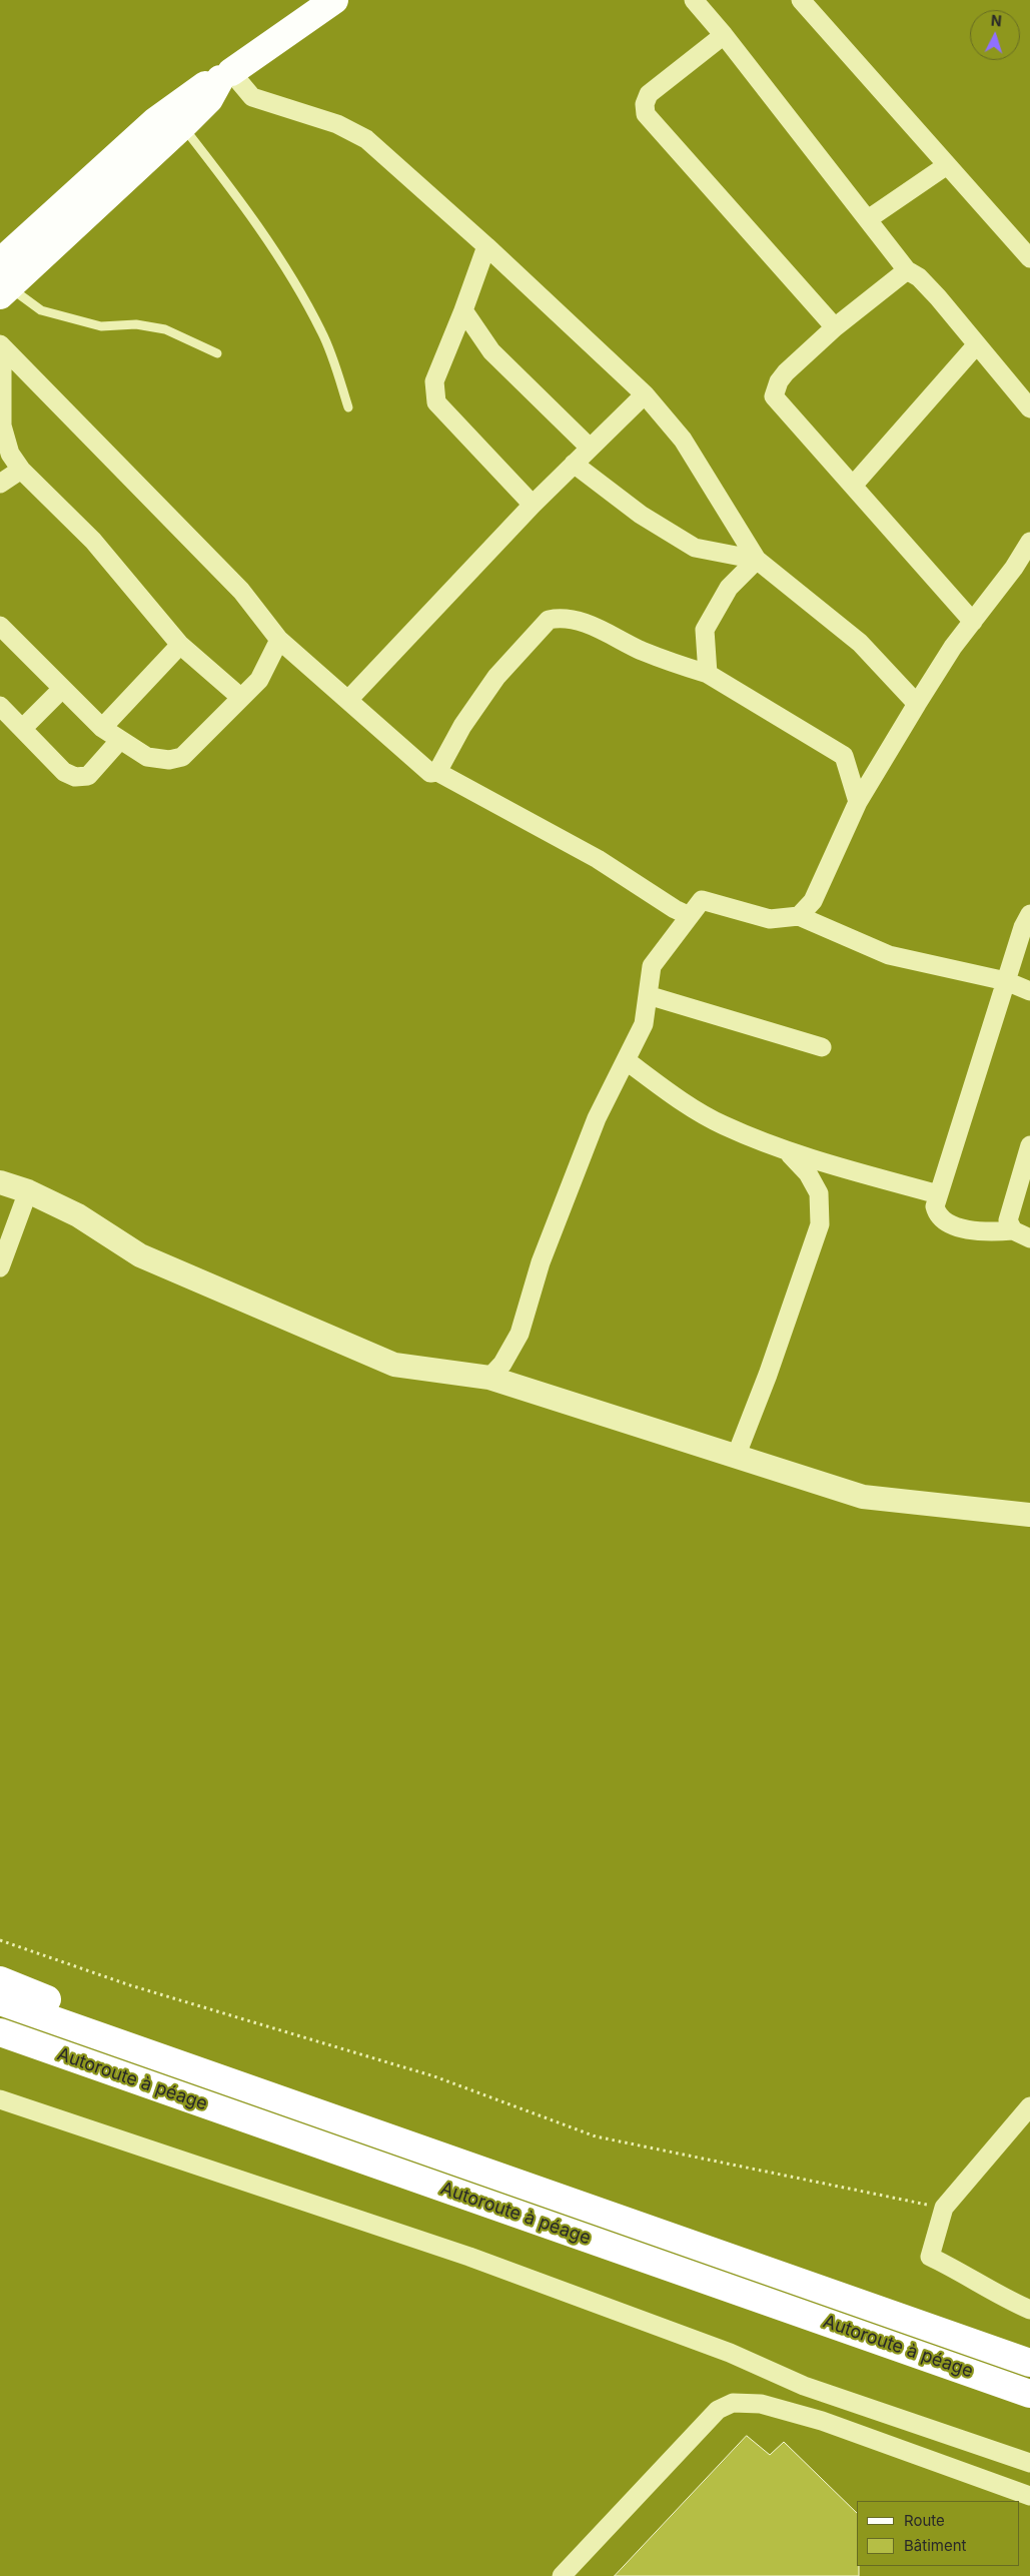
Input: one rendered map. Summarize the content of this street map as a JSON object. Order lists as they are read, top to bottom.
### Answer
{
  "streets": {
    "highway": ["Autoroute à péage"]
  },
  "legend": ["Route", "Bâtiment"],
  "north": "top"
}
